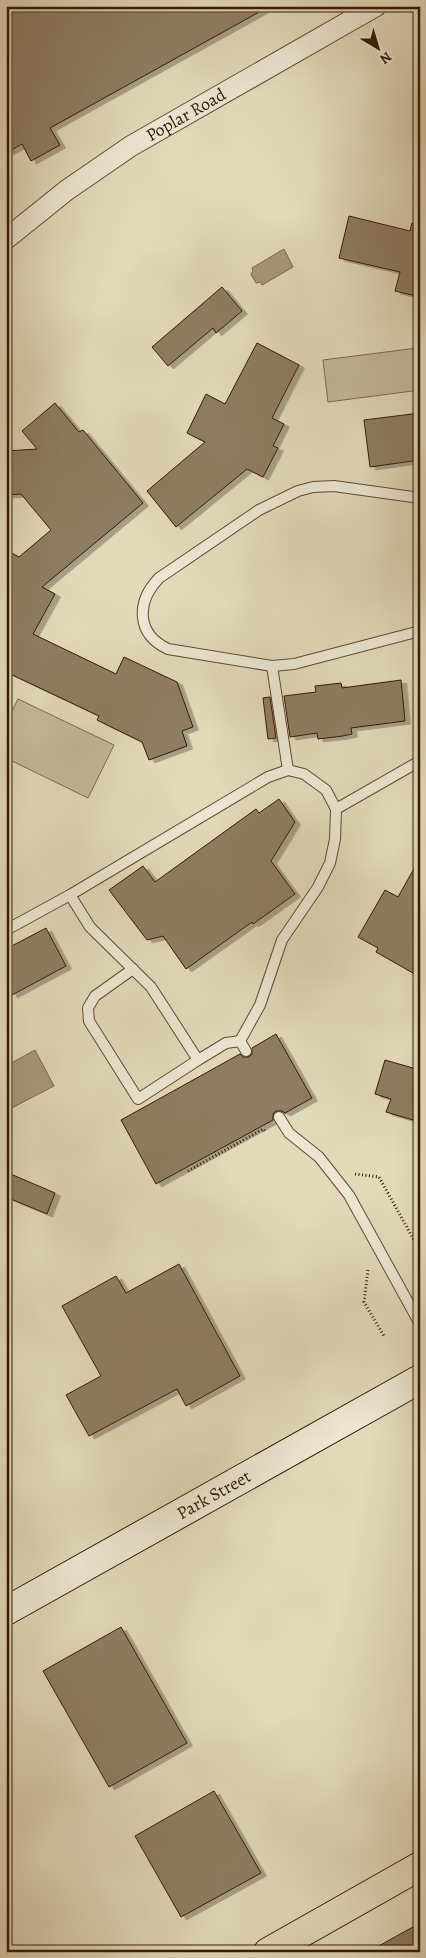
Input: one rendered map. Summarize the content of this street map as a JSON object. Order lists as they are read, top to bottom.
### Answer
{
  "streets": {
    "street": ["Poplar Road", "Park Street"]
  },
  "north": "bottom right"
}
